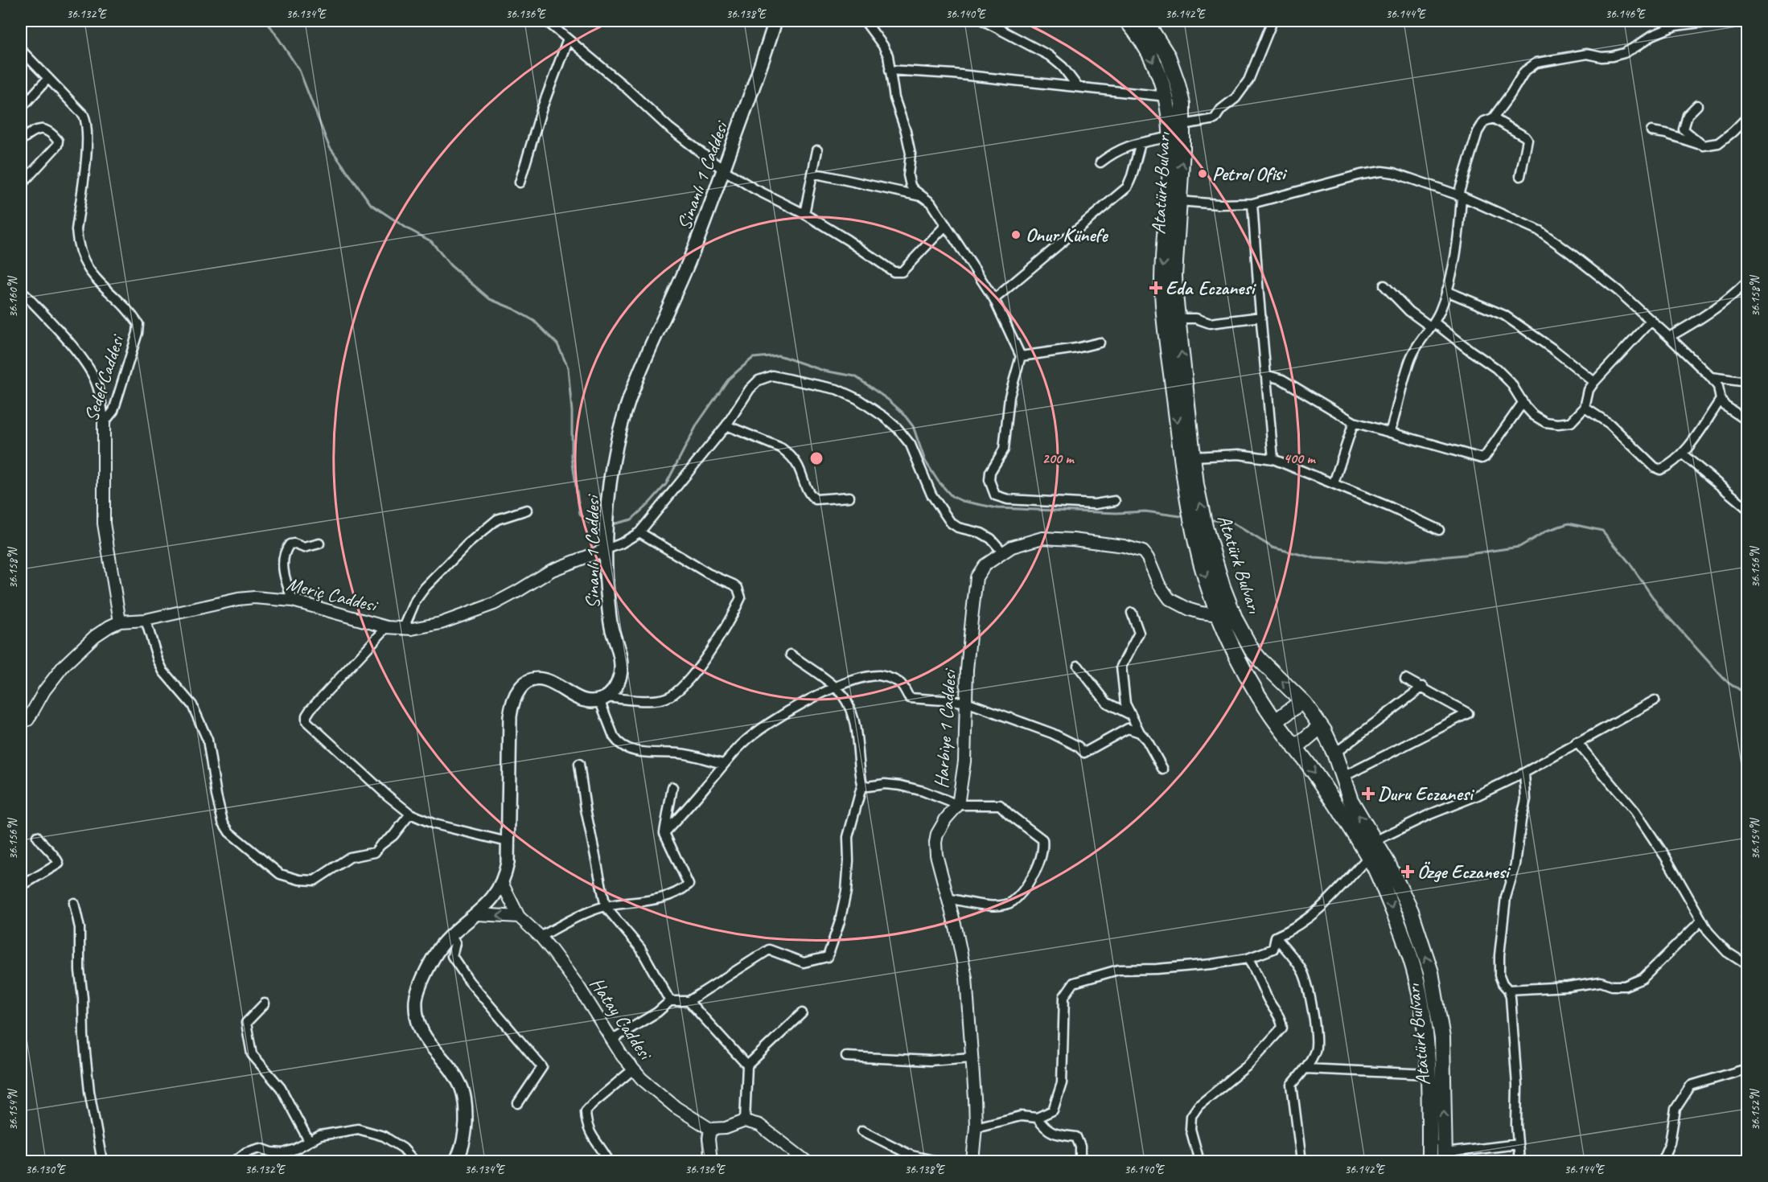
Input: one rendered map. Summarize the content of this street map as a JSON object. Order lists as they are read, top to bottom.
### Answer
{
  "streets": {
    "highway": ["Atatürk Bulvarı"],
    "main road": ["Sinanlı 1 Caddesi"],
    "street": [
      "Sedef Caddesi",
      "Meriç Caddesi",
      "Harbiye 1 Caddesi",
      "Hatay Caddesi"
    ]
  },
  "crossings": [
    ["Sinanlı 1 Caddesi", "Meriç Caddesi"],
    ["Atatürk Bulvarı", "Harbiye 1 Caddesi"],
    ["Sedef Caddesi", "Meriç Caddesi"]
  ],
  "places": {
    "other": ["Petrol Ofisi", "Onur Künefe"],
    "health": ["Eda Eczanesi", "Duru Eczanesi", "Özge Eczanesi"]
  },
  "coordinates": [
    "36.132°E",
    "36.134°E",
    "36.136°E",
    "36.138°E",
    "36.140°E",
    "36.142°E",
    "36.144°E",
    "36.146°E",
    "36.158°N",
    "36.160°N",
    "36.156°N",
    "36.154°N",
    "36.152°N",
    "36.130°E"
  ],
  "rings": ["200 m", "400 m"]
}
